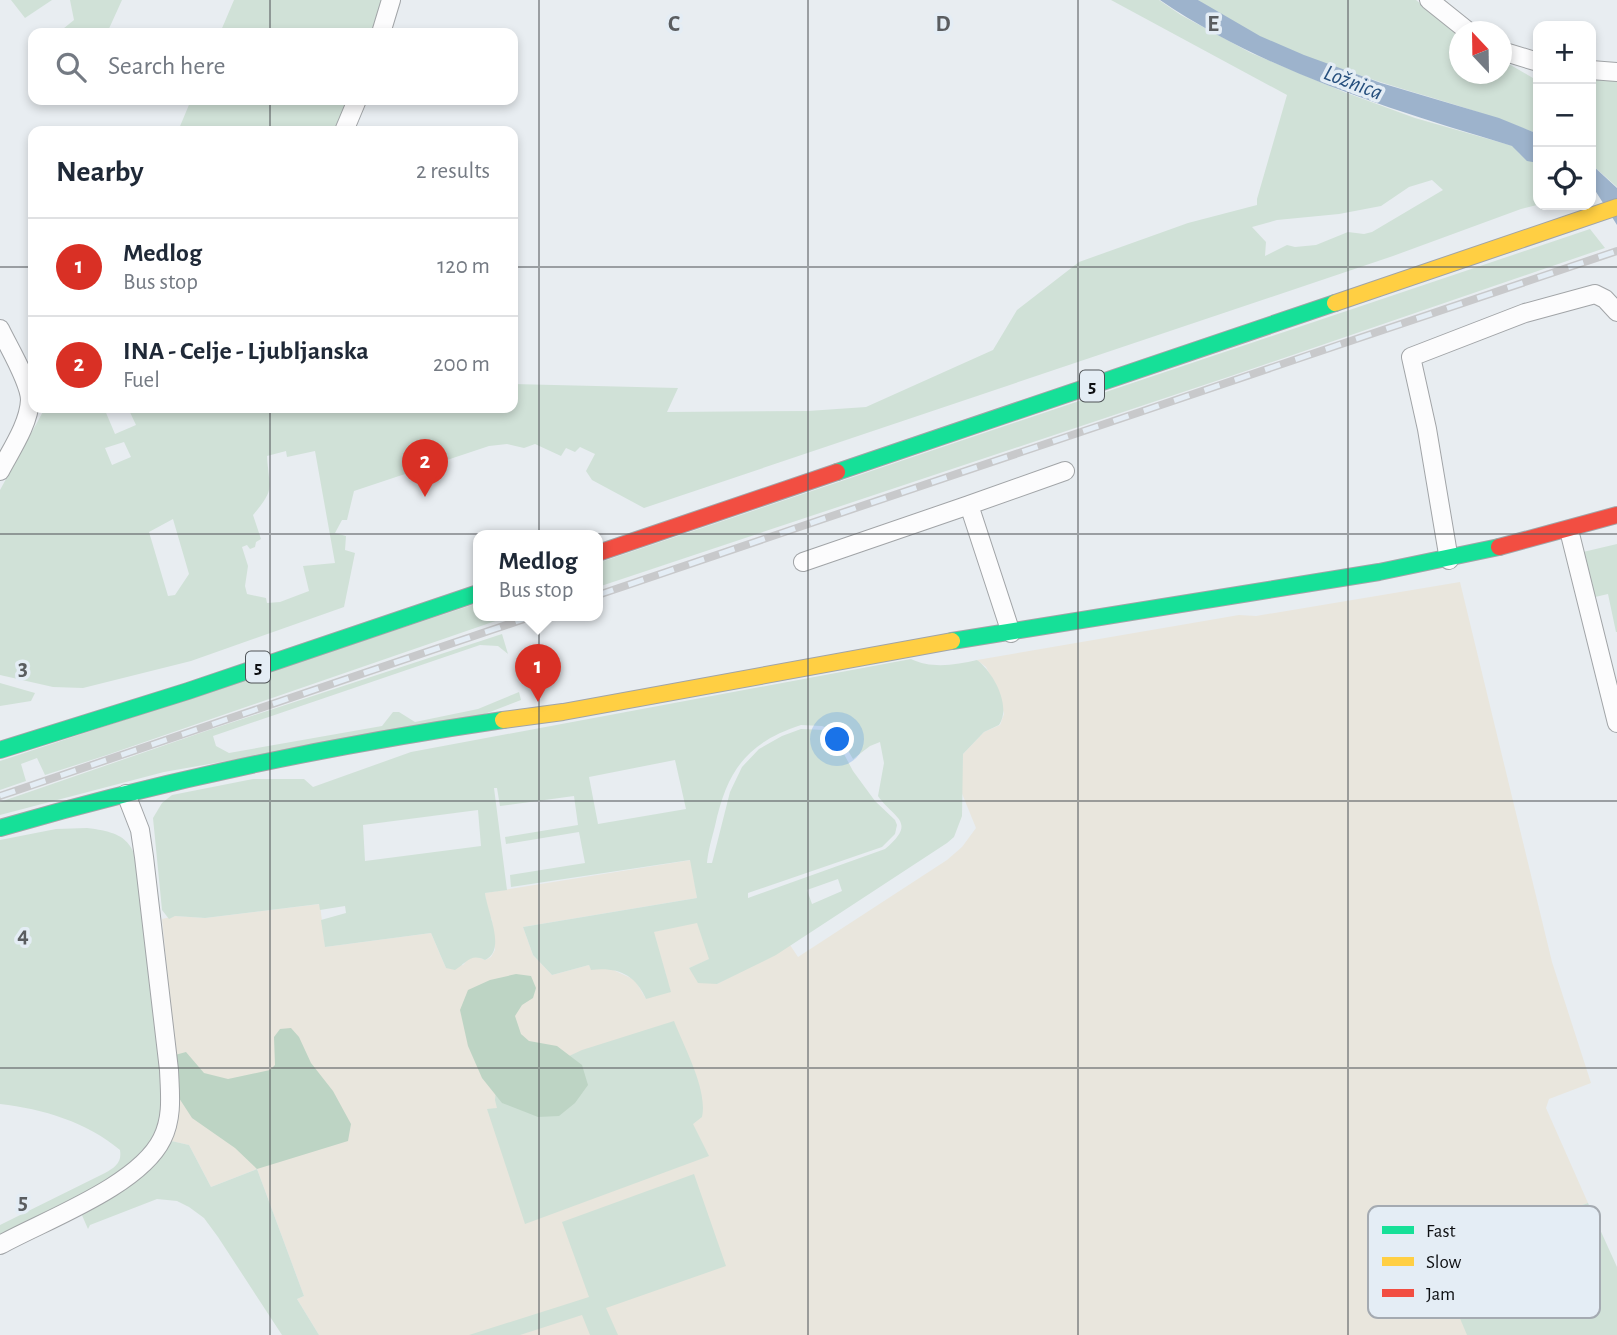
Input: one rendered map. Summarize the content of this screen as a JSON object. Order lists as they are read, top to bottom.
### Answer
{
  "streets": {
    "street": ["5"]
  },
  "water": ["Ložnica"],
  "legend": ["Fast", "Slow", "Jam"],
  "north": "top",
  "page": {
    "map_buttons": ["+", "−"],
    "search": "Search here",
    "heading": ["Nearby", "2 results"],
    "list": [
      {
        "mark": "1",
        "name": "Medlog",
        "note": "Bus stop",
        "value": "120 m"
      },
      {
        "mark": "2",
        "name": "INA - Celje - Ljubljanska",
        "note": "Fuel",
        "value": "200 m"
      }
    ],
    "pins": ["2", "1"],
    "popup": ["Medlog", "Bus stop"]
  },
  "grid": {
    "columns": ["C", "D", "E"],
    "rows": ["3", "4", "5"]
  }
}
